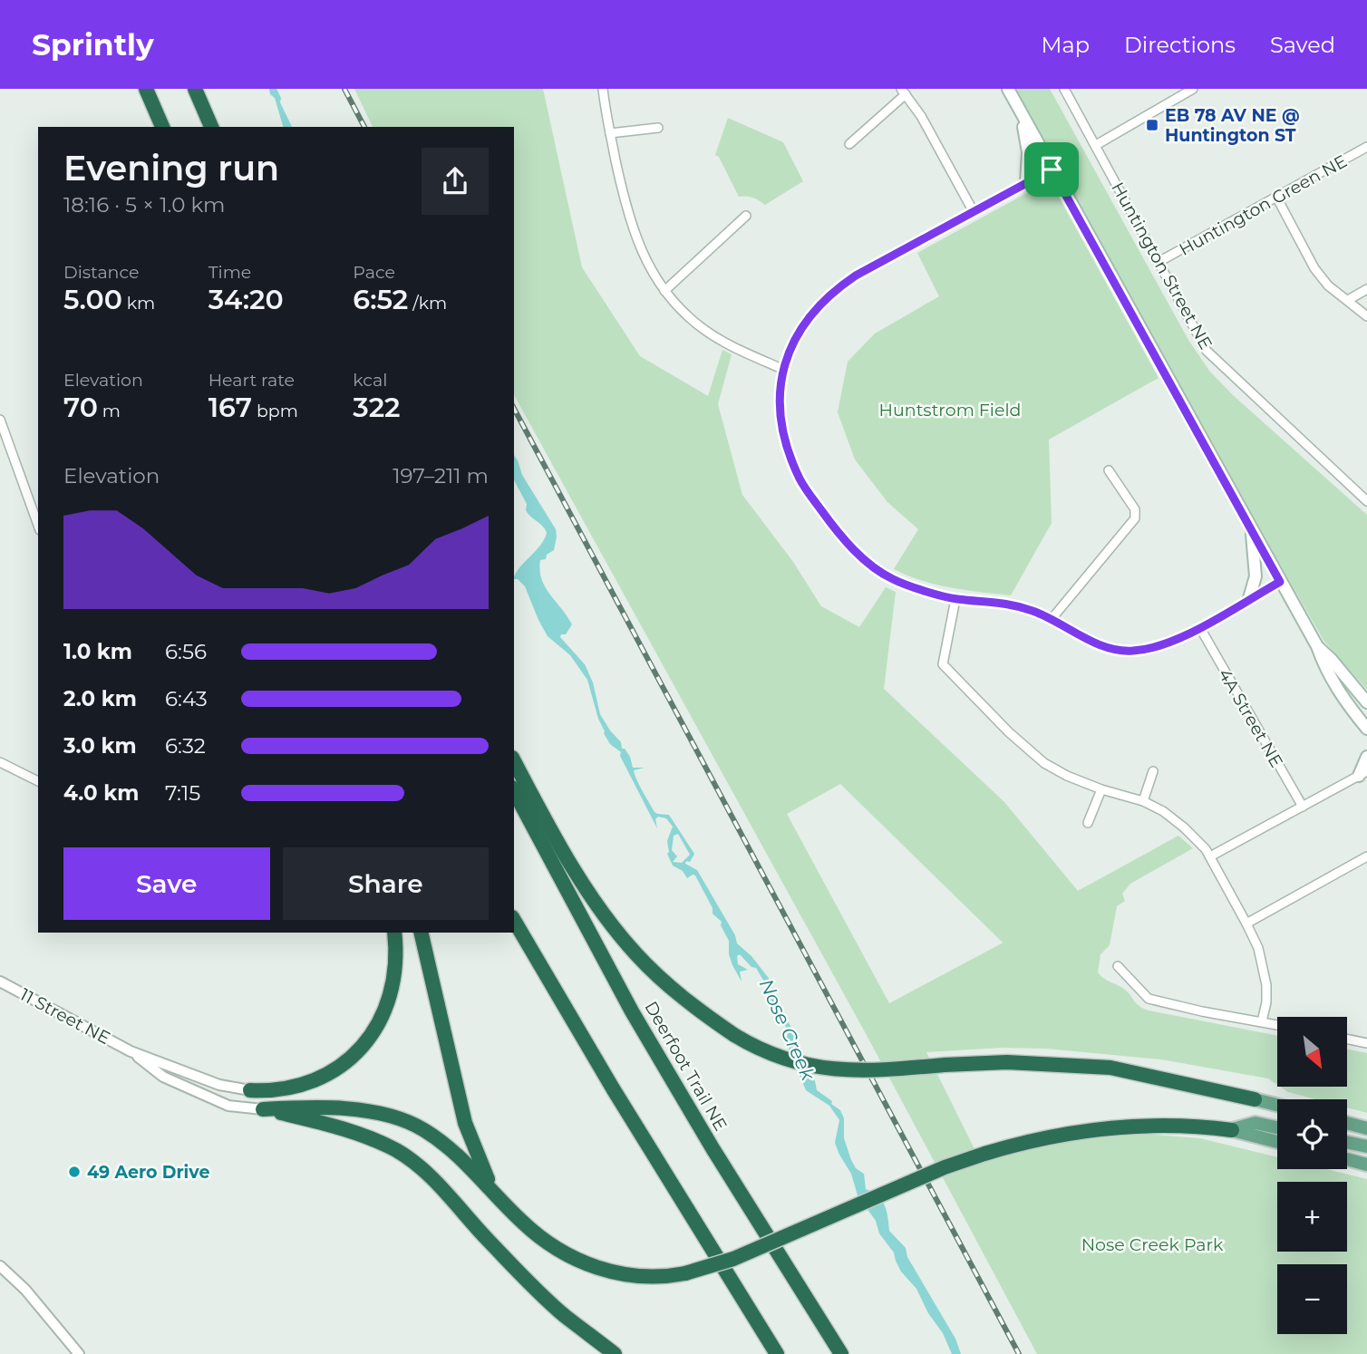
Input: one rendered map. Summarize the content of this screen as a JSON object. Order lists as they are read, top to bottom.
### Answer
{
  "streets": {
    "highway": ["Deerfoot Trail NE"],
    "street": [
      "Huntington Green NE",
      "Huntington Street NE",
      "4A Street NE",
      "11 Street NE"
    ]
  },
  "crossings": [
    ["Huntington Green NE", "Huntington Street NE"]
  ],
  "water": ["Nose Creek"],
  "parks": ["Huntstrom Field", "Nose Creek Park"],
  "places": {
    "transit": ["EB 78 AV NE @ Huntington ST"],
    "other": ["49 Aero Drive"]
  },
  "north": "bottom right",
  "page": {
    "header": "Sprintly",
    "nav": ["Map", "Directions", "Saved"],
    "heading": ["Evening run", "18:16 · 5 × 1.0 km"],
    "stats": [
      ["Distance", "5.00 km"],
      ["Time", "34:20"],
      ["Pace", "6:52 /km"],
      ["Elevation", "70 m"],
      ["Heart rate", "167 bpm"],
      ["kcal", "322"]
    ],
    "chart": ["Elevation", "197–211 m"],
    "list": [
      {
        "name": "1.0 km",
        "note": "6:56"
      },
      {
        "name": "2.0 km",
        "note": "6:43"
      },
      {
        "name": "3.0 km",
        "note": "6:32"
      },
      {
        "name": "4.0 km",
        "note": "7:15"
      }
    ],
    "buttons": ["Save", "Share"],
    "map_buttons": ["+", "−"]
  }
}
